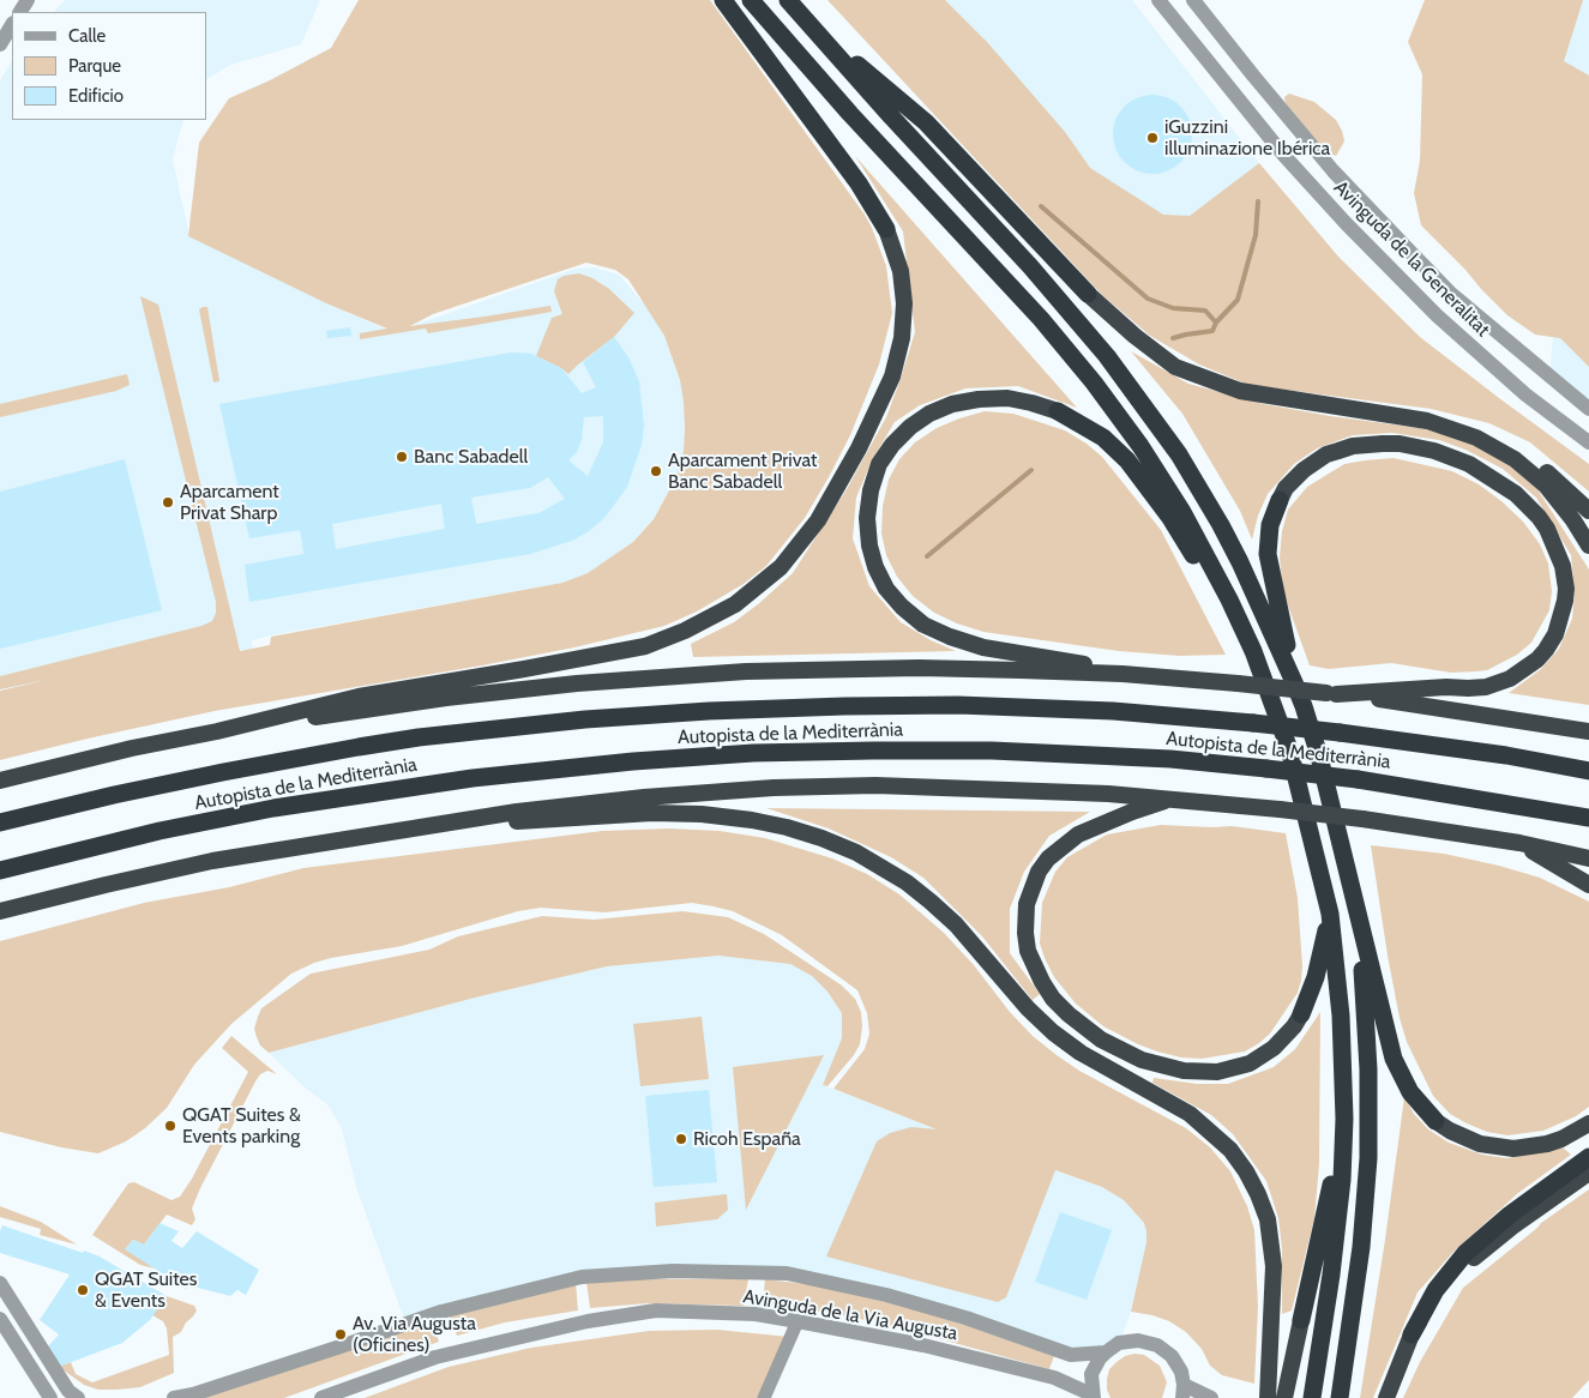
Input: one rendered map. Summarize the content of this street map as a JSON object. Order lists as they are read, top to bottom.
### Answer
{
  "streets": {
    "highway": ["Autopista de la Mediterrània"],
    "street": ["Avinguda de la Generalitat", "Avinguda de la Via Augusta"]
  },
  "places": [
    "iGuzzini illuminazione Ibérica",
    "Banc Sabadell",
    "Aparcament Privat Banc Sabadell",
    "Aparcament Privat Sharp",
    "QGAT Suites & Events parking",
    "Ricoh España",
    "QGAT Suites & Events",
    "Av. Via Augusta (Oficines)"
  ],
  "legend": ["Calle", "Parque", "Edificio"]
}
